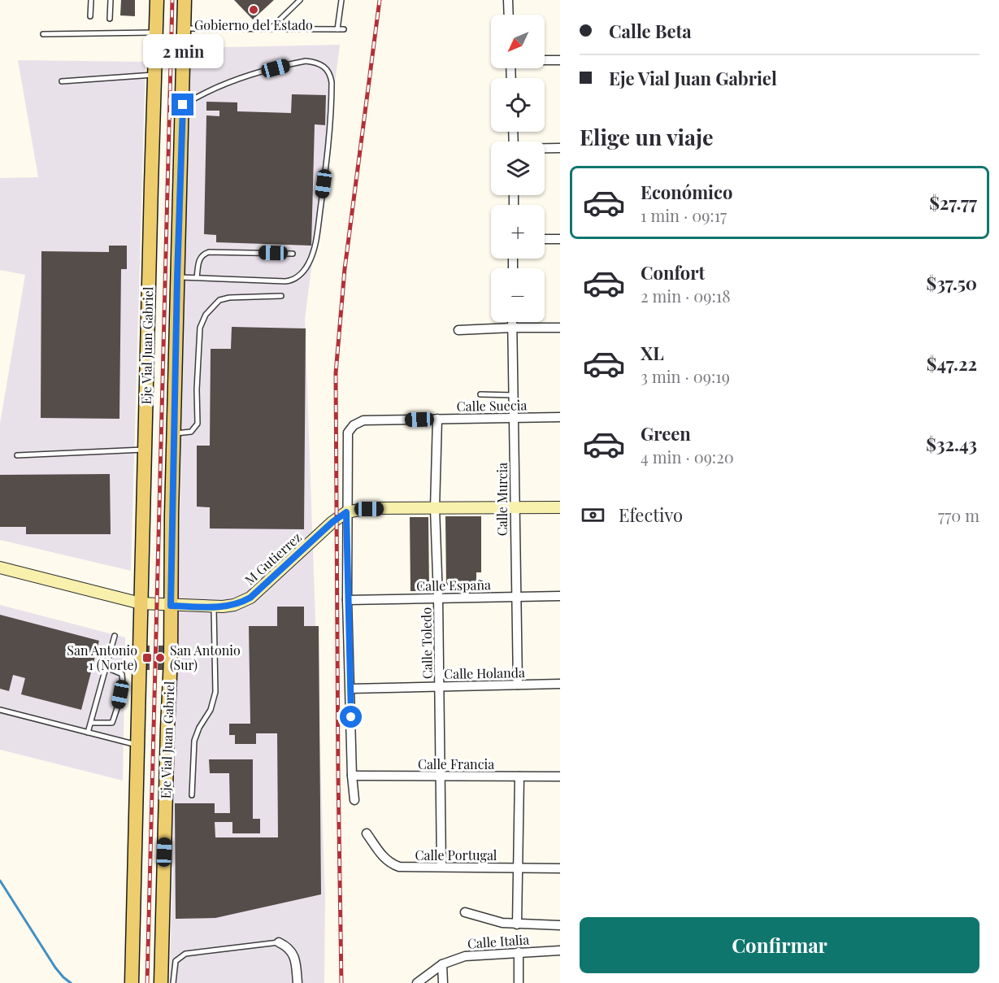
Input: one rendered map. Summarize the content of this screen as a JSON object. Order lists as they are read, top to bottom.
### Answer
{
  "streets": {
    "main road": ["Eje Vial Juan Gabriel"],
    "street": [
      "Calle Suecia",
      "Calle Murcia",
      "M Gutierrez",
      "Calle España",
      "Calle Toledo",
      "Calle Holanda",
      "Calle Francia",
      "Calle Portugal",
      "Calle Italia"
    ]
  },
  "crossings": [
    ["Eje Vial Juan Gabriel", "M Gutierrez"],
    ["Calle Suecia", "Calle Murcia"],
    ["Calle Suecia", "M Gutierrez"],
    ["Calle Suecia", "Calle Toledo"],
    ["Calle Murcia", "M Gutierrez"],
    ["Calle Murcia", "Calle España"],
    ["Calle Murcia", "Calle Holanda"],
    ["M Gutierrez", "Calle Toledo"],
    ["Calle España", "Calle Toledo"],
    ["Calle Toledo", "Calle Holanda"],
    ["Calle Toledo", "Calle Francia"],
    ["Calle Toledo", "Calle Portugal"]
  ],
  "places": {
    "other": ["Gobierno del Estado", "San Antonio (Sur)"],
    "transit": ["San Antonio 1 (Norte)"]
  },
  "north": "bottom left",
  "page": {
    "banner": ["Calle Beta", "Eje Vial Juan Gabriel"],
    "map_buttons": ["+", "−"],
    "bubble": "2 min",
    "heading": "Elige un viaje",
    "list": [
      {
        "name": "Económico",
        "note": "1 min · 09:17",
        "value": "$27.77"
      },
      {
        "name": "Confort",
        "note": "2 min · 09:18",
        "value": "$37.50"
      },
      {
        "name": "XL",
        "note": "3 min · 09:19",
        "value": "$47.22"
      },
      {
        "name": "Green",
        "note": "4 min · 09:20",
        "value": "$32.43"
      }
    ],
    "pay": ["Efectivo", "770 m"],
    "buttons": "Confirmar"
  }
}
